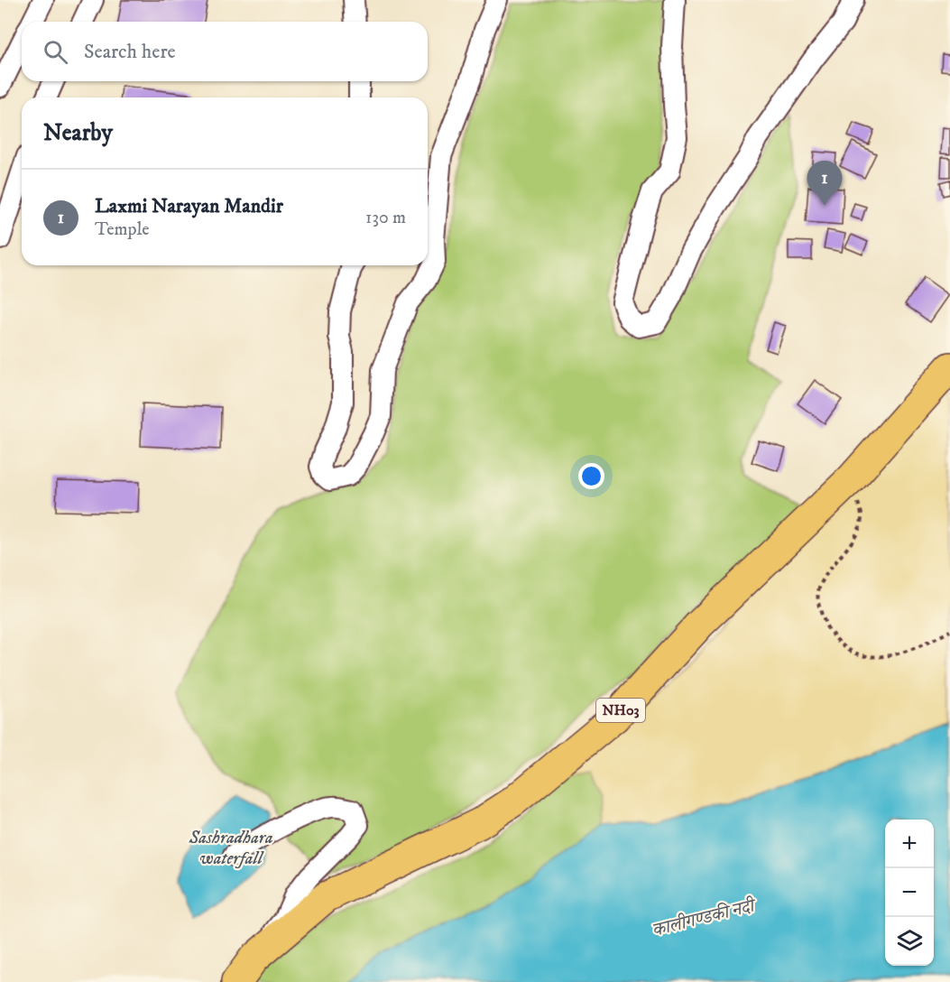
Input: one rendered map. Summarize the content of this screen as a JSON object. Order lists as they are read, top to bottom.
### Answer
{
  "streets": {
    "highway": ["NH03"]
  },
  "water": ["Sashradhara waterfall", "कालीगण्डकी नदी"],
  "page": {
    "search": "Search here",
    "heading": "Nearby",
    "pins": "1",
    "list": [
      {
        "mark": "1",
        "name": "Laxmi Narayan Mandir",
        "note": "Temple",
        "value": "130 m"
      }
    ],
    "map_buttons": ["+", "−"]
  }
}
